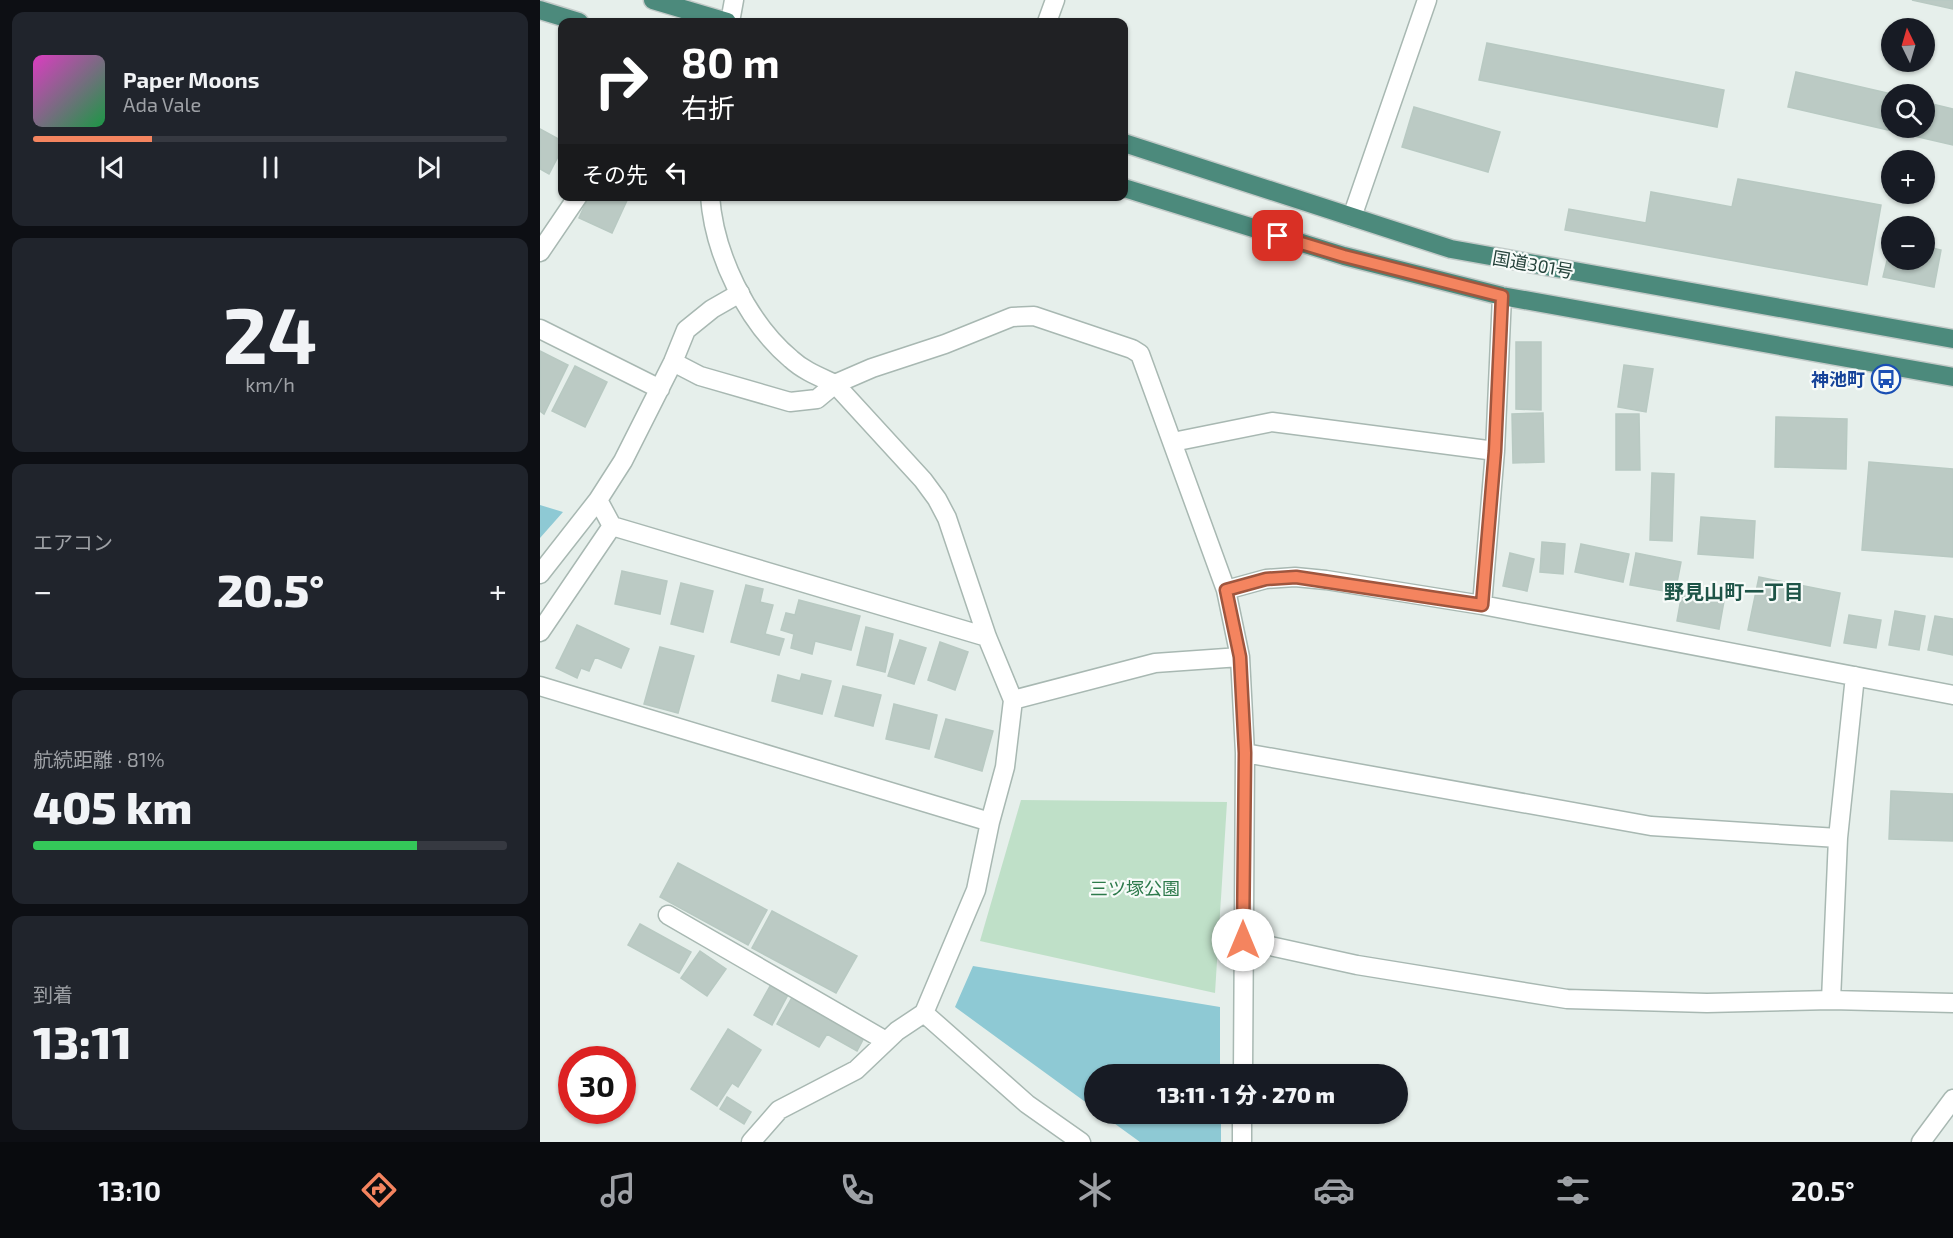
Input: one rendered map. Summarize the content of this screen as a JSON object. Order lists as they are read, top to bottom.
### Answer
{
  "streets": {
    "highway": ["国道301号"]
  },
  "districts": ["野見山町一丁目"],
  "parks": ["三ツ塚公園"],
  "places": {
    "bus stop": ["神池町"]
  },
  "north": "top",
  "page": {
    "map_buttons": ["+", "−"],
    "turn": ["80 m", "右折"],
    "song": ["Paper Moons", "Ada Vale"],
    "then": "その先",
    "tile": [
      ["24", "km/h"],
      "エアコン",
      ["航続距離 · 81%", "405 km"],
      ["到着", "13:11"]
    ],
    "heat": ["−", "20.5°", "+"],
    "limit": "30",
    "trip": "13:11 · 1 分 · 270 m",
    "tabs": ["13:10", "20.5°"]
  }
}
